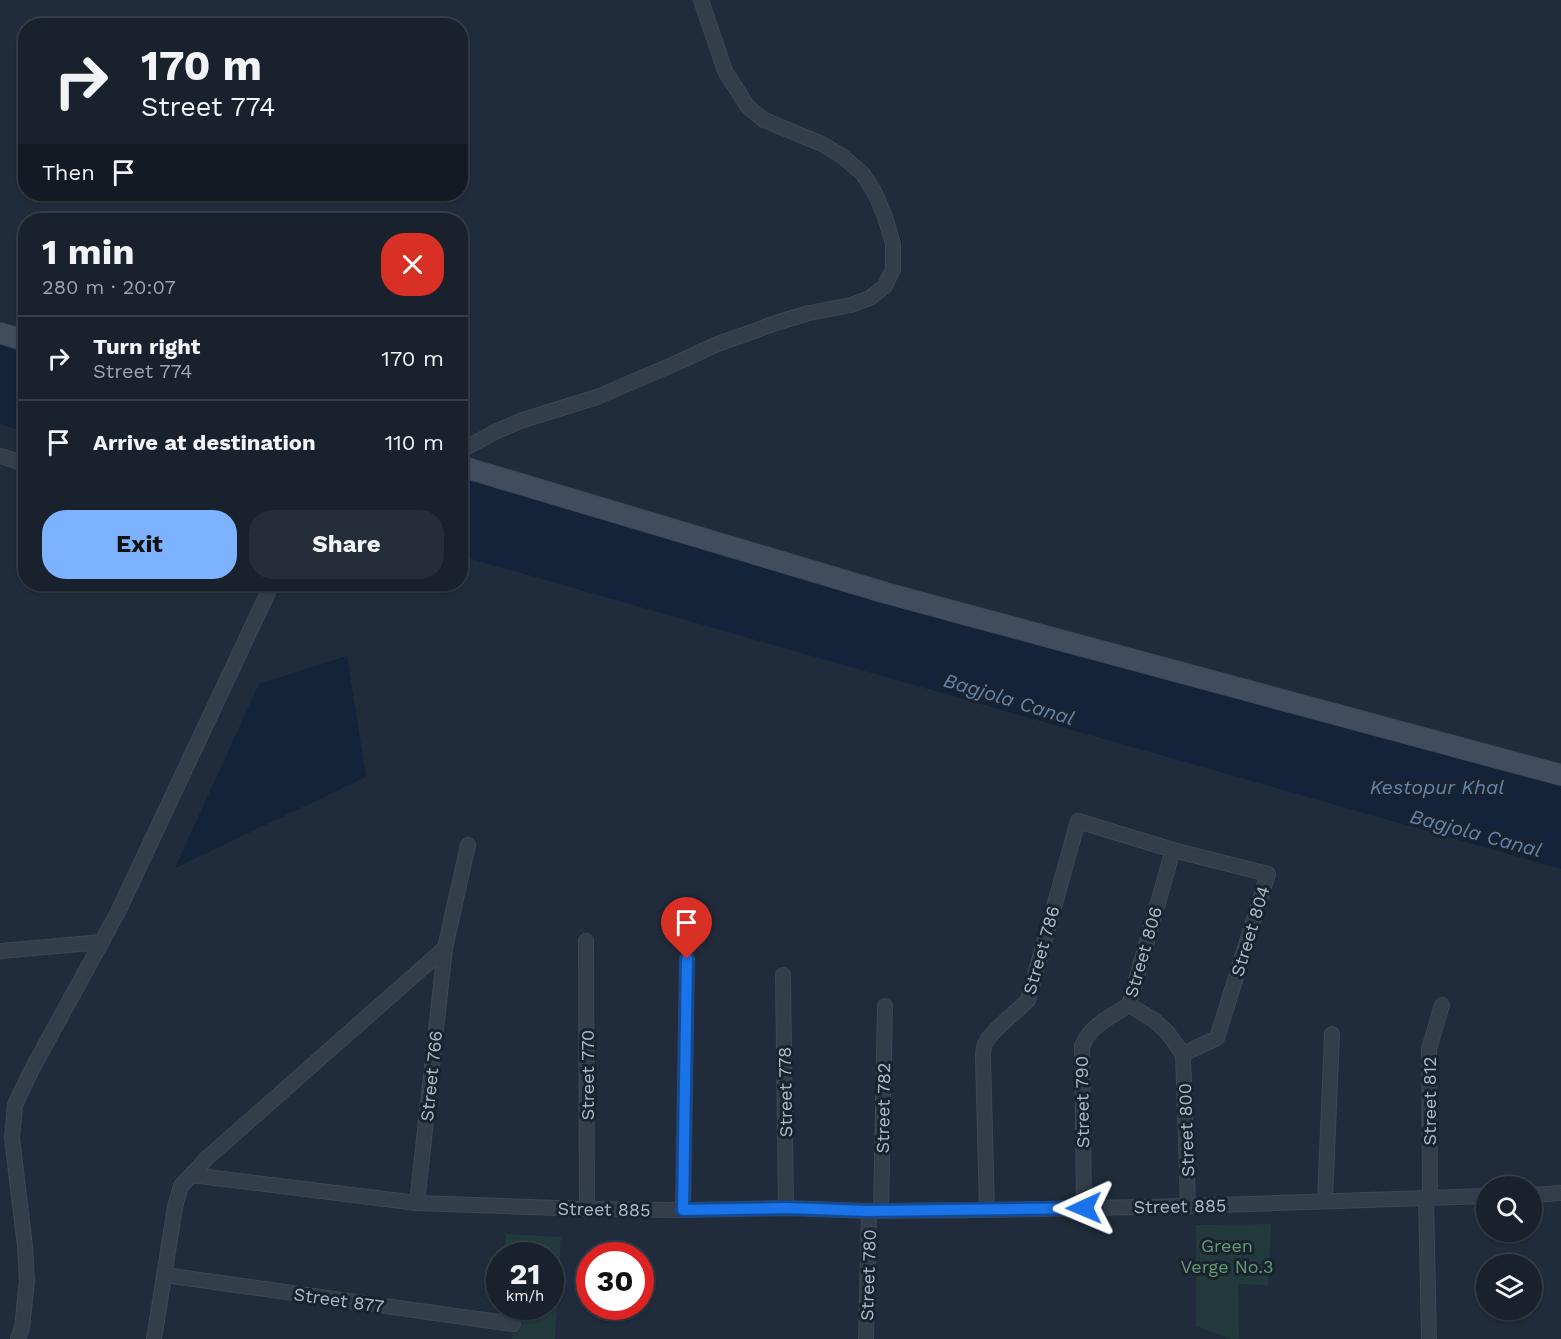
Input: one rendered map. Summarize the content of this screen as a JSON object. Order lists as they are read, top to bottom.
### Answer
{
  "streets": {
    "street": [
      "Street 804",
      "Street 786",
      "Street 806",
      "Street 770",
      "Street 766",
      "Street 778",
      "Street 812",
      "Street 790",
      "Street 782",
      "Street 800",
      "Street 885",
      "Street 780",
      "Street 877"
    ]
  },
  "crossings": [
    ["Street 804", "Street 786"],
    ["Street 804", "Street 806"],
    ["Street 804", "Street 800"],
    ["Street 786", "Street 885"],
    ["Street 806", "Street 790"],
    ["Street 770", "Street 885"],
    ["Street 766", "Street 885"],
    ["Street 778", "Street 885"],
    ["Street 812", "Street 885"],
    ["Street 790", "Street 885"],
    ["Street 782", "Street 885"],
    ["Street 782", "Street 780"],
    ["Street 800", "Street 885"],
    ["Street 885", "Street 780"]
  ],
  "water": ["Bagjola Canal", "Kestopur Khal"],
  "parks": ["Green Verge No.3"],
  "page": {
    "turn": ["170 m", "Street 774"],
    "then": "Then",
    "heading": ["1 min", "280 m · 20:07"],
    "list": [
      {
        "name": "Turn right",
        "note": "Street 774",
        "value": "170 m"
      },
      {
        "name": "Arrive at destination",
        "value": "110 m"
      }
    ],
    "buttons": ["Exit", "Share"],
    "speed": "21 km/h",
    "limit": "30"
  }
}
